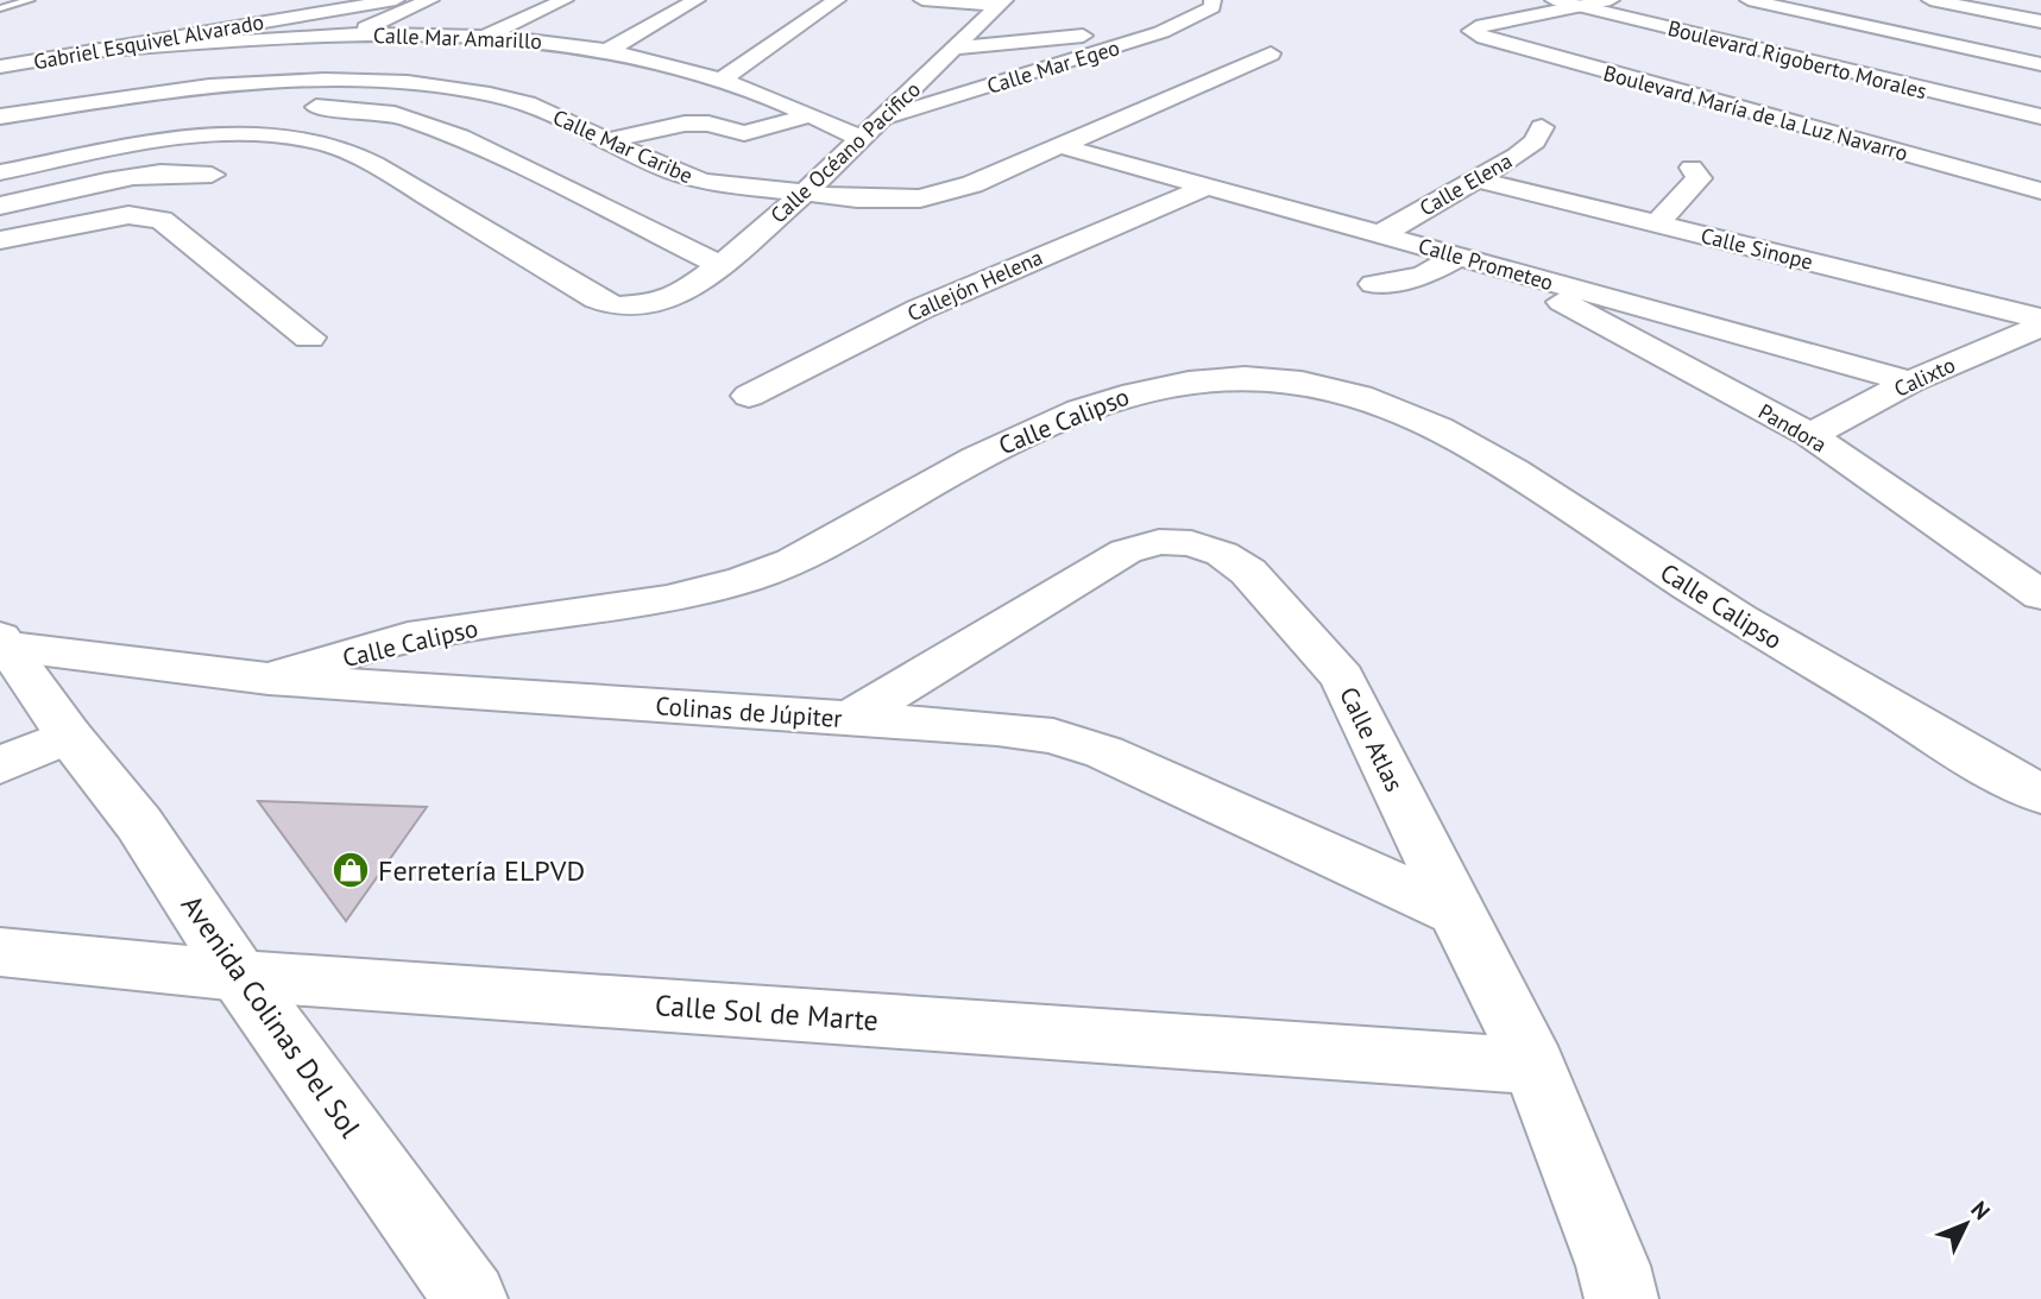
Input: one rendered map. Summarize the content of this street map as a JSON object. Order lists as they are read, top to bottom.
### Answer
{
  "streets": {
    "street": [
      "Calle Mar Amarillo",
      "Gabriel Esquivel Alvarado",
      "Boulevard Rigoberto Morales",
      "Calle Mar Egeo",
      "Boulevard María de la Luz Navarro",
      "Calle Mar Caribe",
      "Calle Océano Pacifico",
      "Calle Elena",
      "Calle Sinope",
      "Calle Prometeo",
      "Callejón Helena",
      "Calixto",
      "Calle Calipso",
      "Pandora",
      "Colinas de Júpiter",
      "Calle Atlas",
      "Calle Sol de Marte",
      "Avenida Colinas Del Sol"
    ]
  },
  "crossings": [
    ["Calle Mar Amarillo", "Gabriel Esquivel Alvarado"],
    ["Calle Mar Amarillo", "Calle Océano Pacifico"],
    ["Boulevard Rigoberto Morales", "Boulevard María de la Luz Navarro"],
    ["Calle Mar Egeo", "Calle Océano Pacifico"],
    ["Calle Mar Caribe", "Calle Océano Pacifico"],
    ["Calle Mar Caribe", "Calle Prometeo"],
    ["Calle Elena", "Calle Sinope"],
    ["Calle Elena", "Calle Prometeo"],
    ["Calle Prometeo", "Callejón Helena"],
    ["Calle Prometeo", "Calixto"],
    ["Calle Prometeo", "Pandora"],
    ["Calixto", "Pandora"],
    ["Calle Calipso", "Colinas de Júpiter"],
    ["Colinas de Júpiter", "Calle Atlas"],
    ["Colinas de Júpiter", "Avenida Colinas Del Sol"],
    ["Calle Atlas", "Calle Sol de Marte"],
    ["Calle Sol de Marte", "Avenida Colinas Del Sol"]
  ],
  "places": {
    "shop": ["Ferretería ELPVD"]
  },
  "north": "top right"
}
